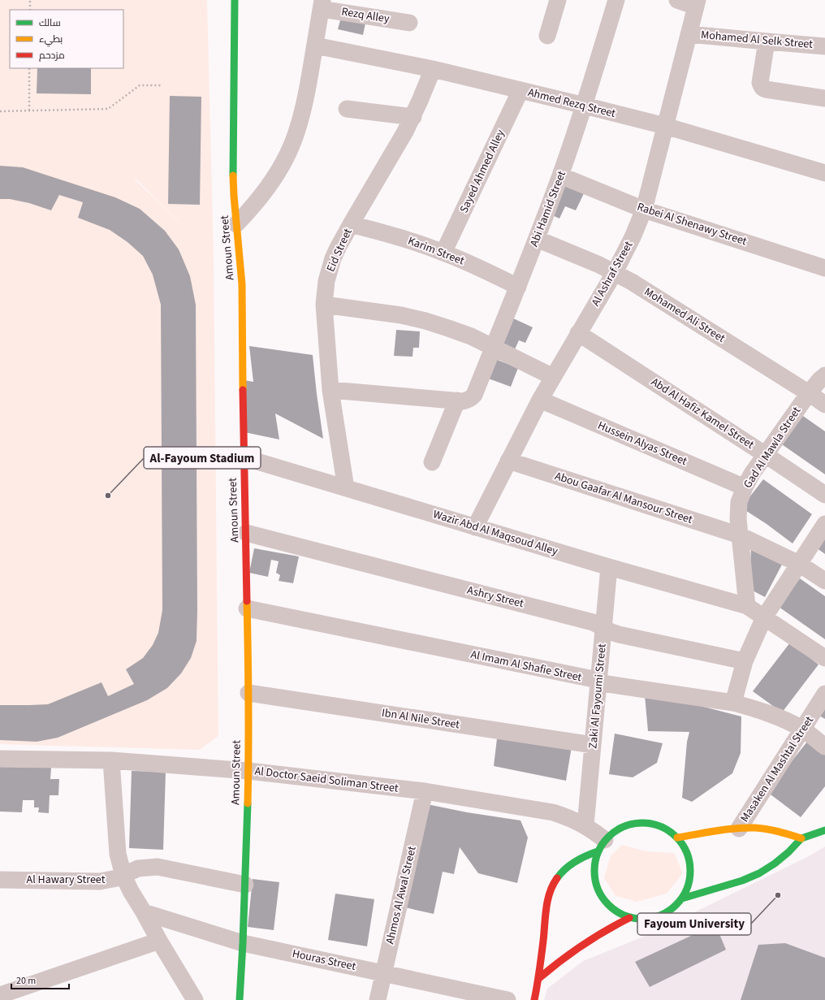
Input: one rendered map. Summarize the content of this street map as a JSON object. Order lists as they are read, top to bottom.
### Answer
{
  "streets": {
    "street": [
      "Rezq Alley",
      "Mohamed Al Selk Street",
      "Ahmed Rezq Street",
      "Sayed Ahmed Alley",
      "Abi Hamid Street",
      "Rabei Al Shenawy Street",
      "Amoun Street",
      "Eid Street",
      "Karim Street",
      "Al Ashraf Street",
      "Mohamed Ali Street",
      "Abd Al Hafiz Kamel Street",
      "Hussein Alyas Street",
      "Gad Al Mawla Street",
      "Abou Gaafar Al Mansour Street",
      "Wazir Abd Al Maqsoud Alley",
      "Ashry Street",
      "Al Imam Al Shafie Street",
      "Zaki Al Fayoumi Street",
      "Ibn Al Nile Street",
      "Masaken Al Mashtal Street",
      "Al Doctor Saeid Soliman Street",
      "Al Hawary Street",
      "Ahmos Al Awal Street",
      "Houras Street"
    ]
  },
  "crossings": [
    ["Mohamed Al Selk Street", "Al Ashraf Street"],
    ["Ahmed Rezq Street", "Sayed Ahmed Alley"],
    ["Ahmed Rezq Street", "Abi Hamid Street"],
    ["Ahmed Rezq Street", "Eid Street"],
    ["Ahmed Rezq Street", "Al Ashraf Street"],
    ["Sayed Ahmed Alley", "Karim Street"],
    ["Abi Hamid Street", "Rabei Al Shenawy Street"],
    ["Abi Hamid Street", "Eid Street"],
    ["Abi Hamid Street", "Karim Street"],
    ["Abi Hamid Street", "Mohamed Ali Street"],
    ["Rabei Al Shenawy Street", "Al Ashraf Street"],
    ["Amoun Street", "Wazir Abd Al Maqsoud Alley"],
    ["Amoun Street", "Ashry Street"],
    ["Amoun Street", "Al Imam Al Shafie Street"],
    ["Amoun Street", "Ibn Al Nile Street"],
    ["Amoun Street", "Al Doctor Saeid Soliman Street"],
    ["Amoun Street", "Al Hawary Street"],
    ["Amoun Street", "Houras Street"],
    ["Eid Street", "Karim Street"],
    ["Eid Street", "Wazir Abd Al Maqsoud Alley"],
    ["Al Ashraf Street", "Mohamed Ali Street"],
    ["Al Ashraf Street", "Abd Al Hafiz Kamel Street"],
    ["Al Ashraf Street", "Hussein Alyas Street"],
    ["Al Ashraf Street", "Abou Gaafar Al Mansour Street"],
    ["Al Ashraf Street", "Wazir Abd Al Maqsoud Alley"],
    ["Mohamed Ali Street", "Gad Al Mawla Street"],
    ["Abd Al Hafiz Kamel Street", "Gad Al Mawla Street"],
    ["Hussein Alyas Street", "Gad Al Mawla Street"],
    ["Gad Al Mawla Street", "Abou Gaafar Al Mansour Street"],
    ["Gad Al Mawla Street", "Wazir Abd Al Maqsoud Alley"],
    ["Wazir Abd Al Maqsoud Alley", "Zaki Al Fayoumi Street"],
    ["Ashry Street", "Zaki Al Fayoumi Street"],
    ["Al Imam Al Shafie Street", "Zaki Al Fayoumi Street"],
    ["Al Imam Al Shafie Street", "Masaken Al Mashtal Street"],
    ["Zaki Al Fayoumi Street", "Ibn Al Nile Street"],
    ["Zaki Al Fayoumi Street", "Al Doctor Saeid Soliman Street"],
    ["Al Doctor Saeid Soliman Street", "Ahmos Al Awal Street"],
    ["Ahmos Al Awal Street", "Houras Street"]
  ],
  "places": ["Al-Fayoum Stadium", "Fayoum University"],
  "legend": ["سالك", "بطيء", "مزدحم"],
  "scale_bar": "20 m"
}
